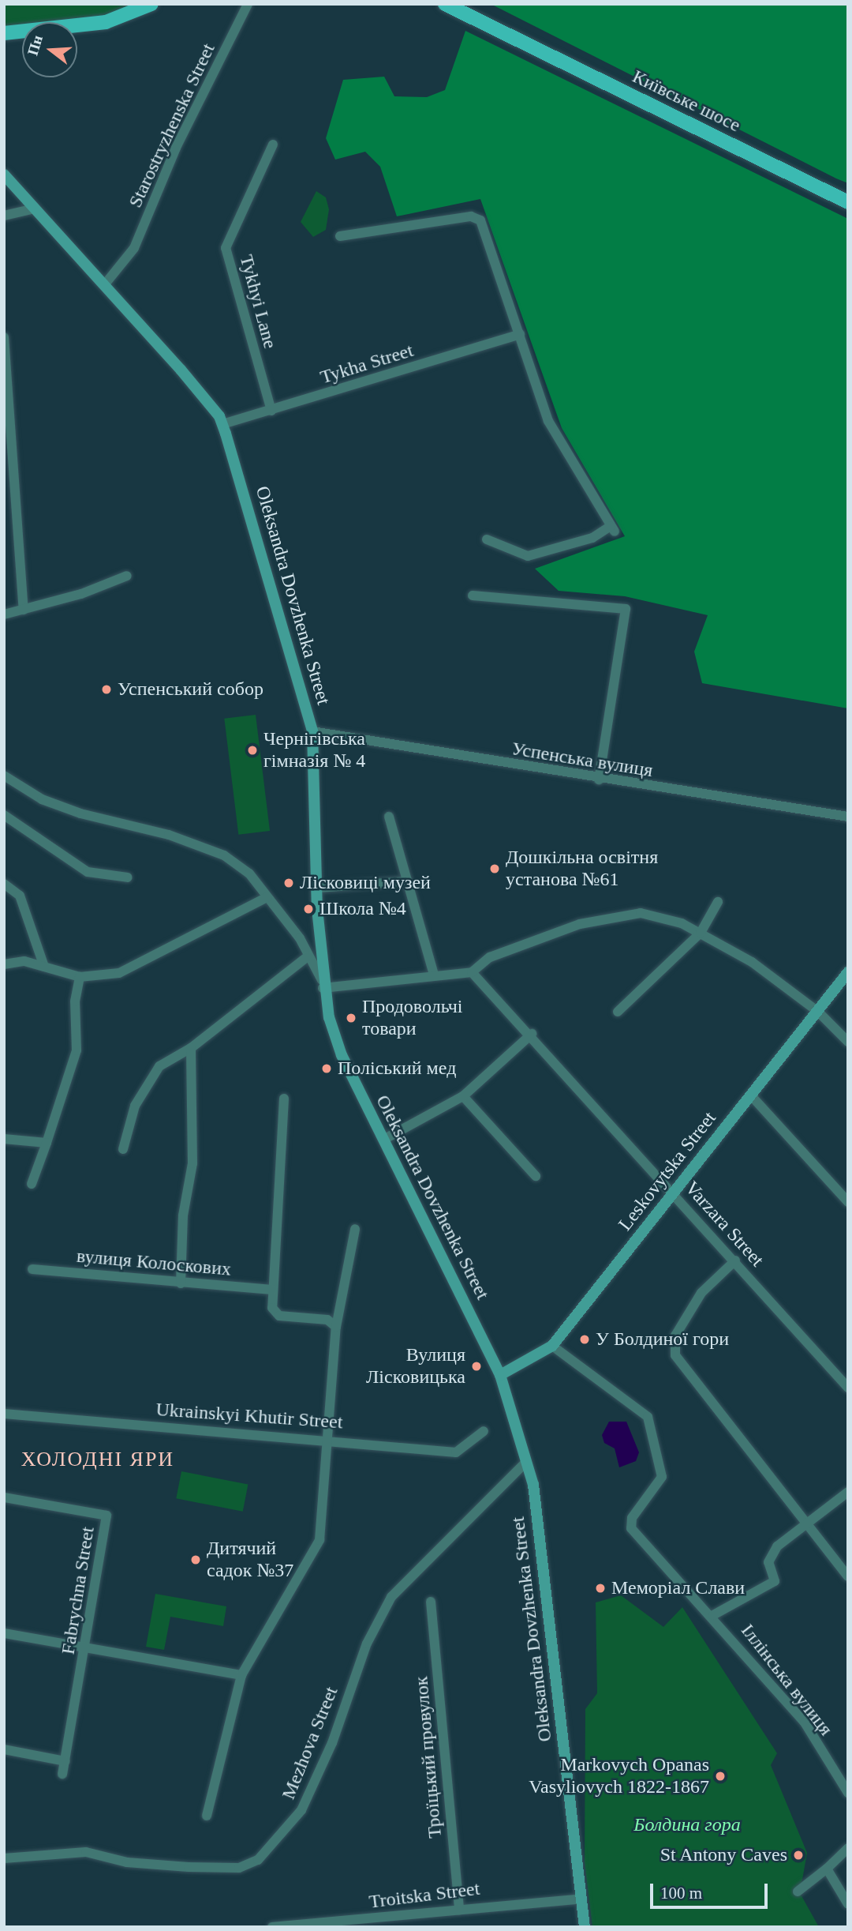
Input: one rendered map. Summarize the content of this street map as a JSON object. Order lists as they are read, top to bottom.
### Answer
{
  "streets": {
    "main road": ["Київське шосе", "Oleksandra Dovzhenka Street", "Leskovytska Street"],
    "street": [
      "Starostryzhenska Street",
      "Tykhyi Lane",
      "Tykha Street",
      "Успенська вулиця",
      "Varzara Street",
      "вулиця Колоскових",
      "Ukrainskyi Khutir Street",
      "Fabrychna Street",
      "Іллінська вулиця",
      "Mezhova Street",
      "Троїцький провулок",
      "Troitska Street"
    ]
  },
  "crossings": [
    ["Starostryzhenska Street", "Oleksandra Dovzhenka Street"],
    ["Tykhyi Lane", "Tykha Street"],
    ["Tykha Street", "Oleksandra Dovzhenka Street"],
    ["Oleksandra Dovzhenka Street", "Успенська вулиця"],
    ["Oleksandra Dovzhenka Street", "Leskovytska Street"],
    ["Oleksandra Dovzhenka Street", "Mezhova Street"],
    ["Oleksandra Dovzhenka Street", "Troitska Street"],
    ["Leskovytska Street", "Varzara Street"],
    ["Leskovytska Street", "Іллінська вулиця"],
    ["Троїцький провулок", "Troitska Street"]
  ],
  "districts": ["ХОЛОДНІ ЯРИ"],
  "parks": ["Болдина гора"],
  "places": [
    "Успенський собор",
    "Чернігівська гімназія № 4",
    "Дошкільна освітня установа №61",
    "Лісковиці музей",
    "Школа №4",
    "Продовольчі товари",
    "Поліський мед",
    "У Болдиної гори",
    "Вулиця Лісковицька",
    "Дитячий садок №37",
    "Меморіал Слави",
    "Markovych Opanas Vasyliovych 1822-1867",
    "St Antony Caves"
  ],
  "scale_bar": "100 m",
  "north": "left"
}
